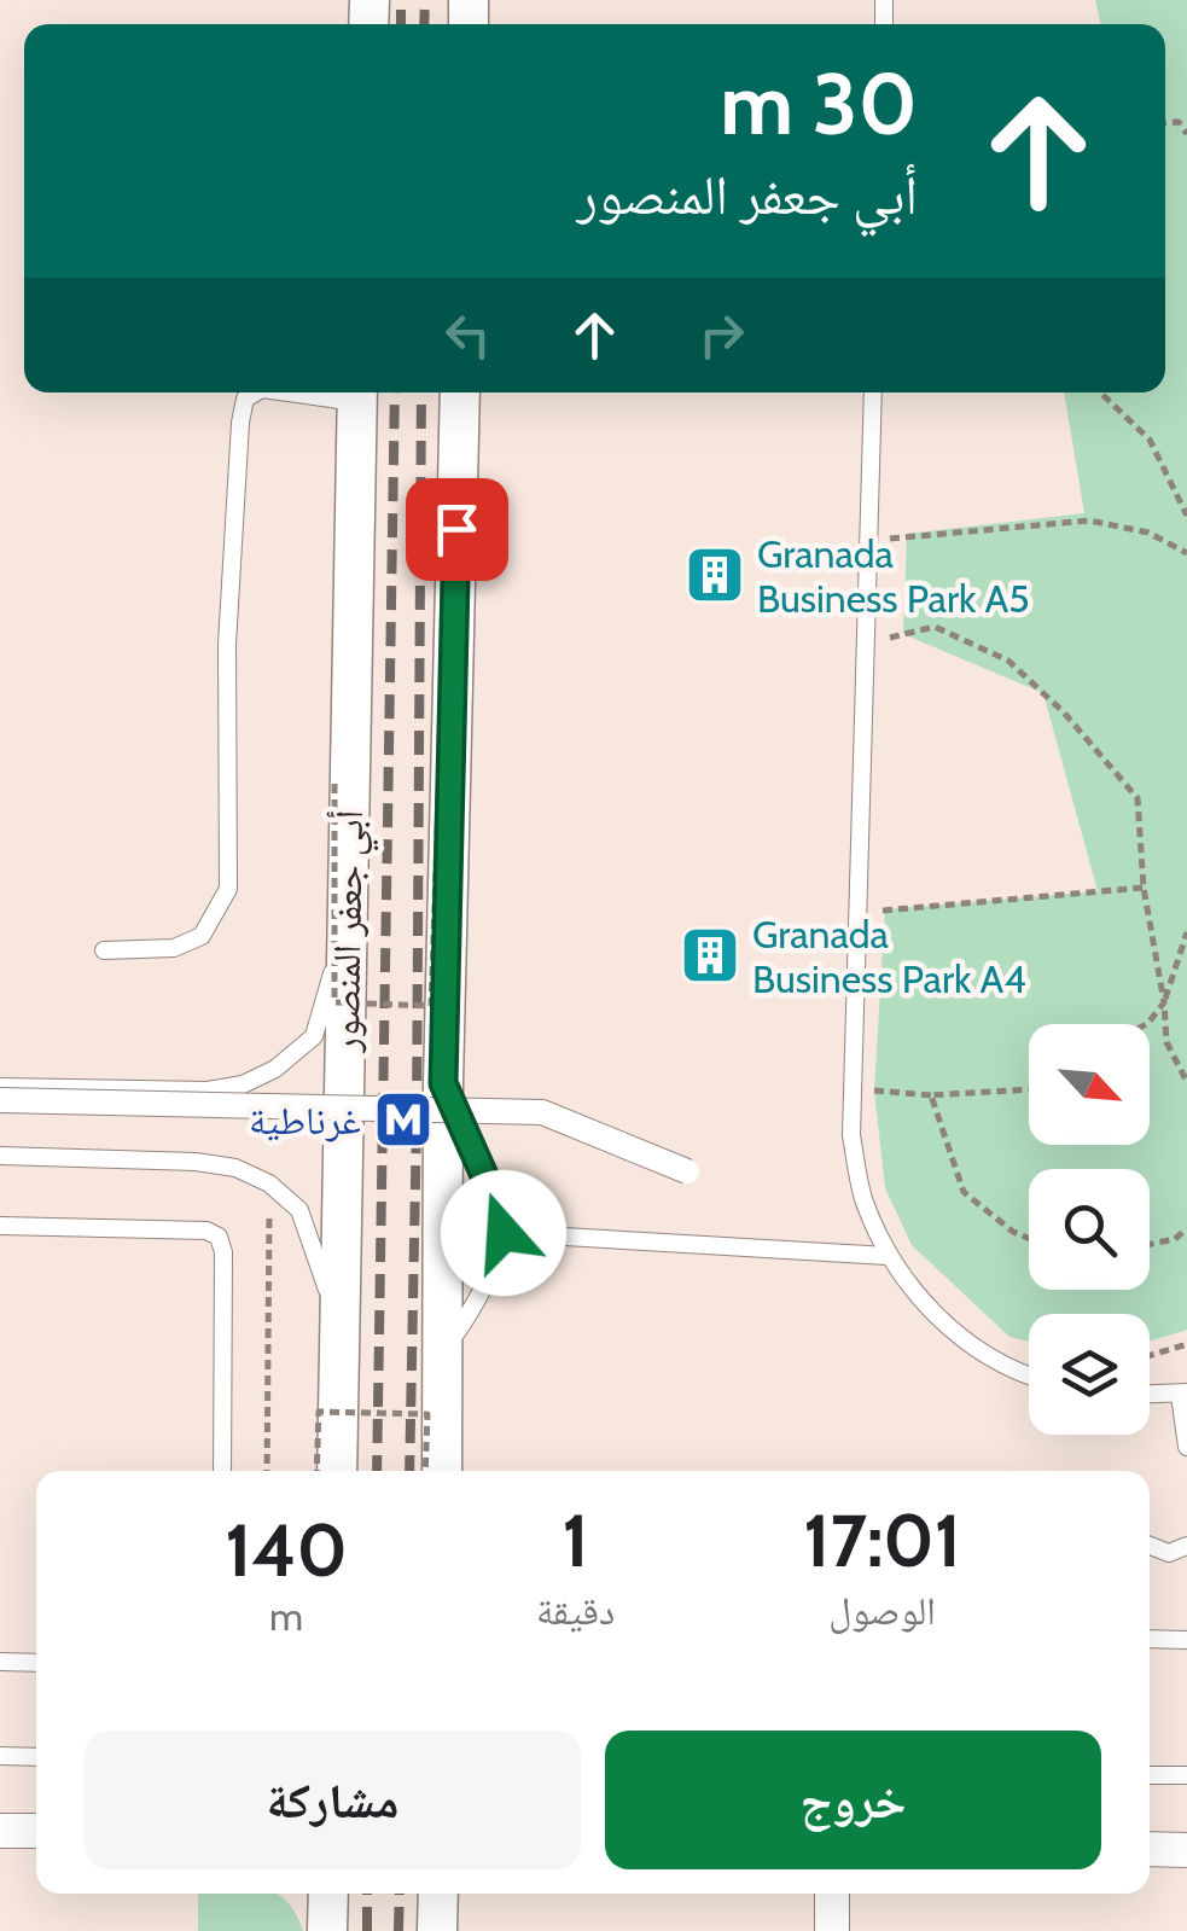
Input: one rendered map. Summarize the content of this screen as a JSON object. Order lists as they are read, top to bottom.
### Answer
{
  "streets": {
    "street": ["أبي جعفر المنصور"]
  },
  "places": {
    "building": ["Granada Business Park A5", "Granada Business Park A4"],
    "metro station": ["غرناطية"]
  },
  "north": "bottom right",
  "page": {
    "turn": ["30 m", "أبي جعفر المنصور"],
    "eta": [
      "17:01",
      "الوصول",
      "1",
      "دقيقة",
      "140",
      "m"
    ],
    "buttons": ["خروج", "مشاركة"]
  }
}
